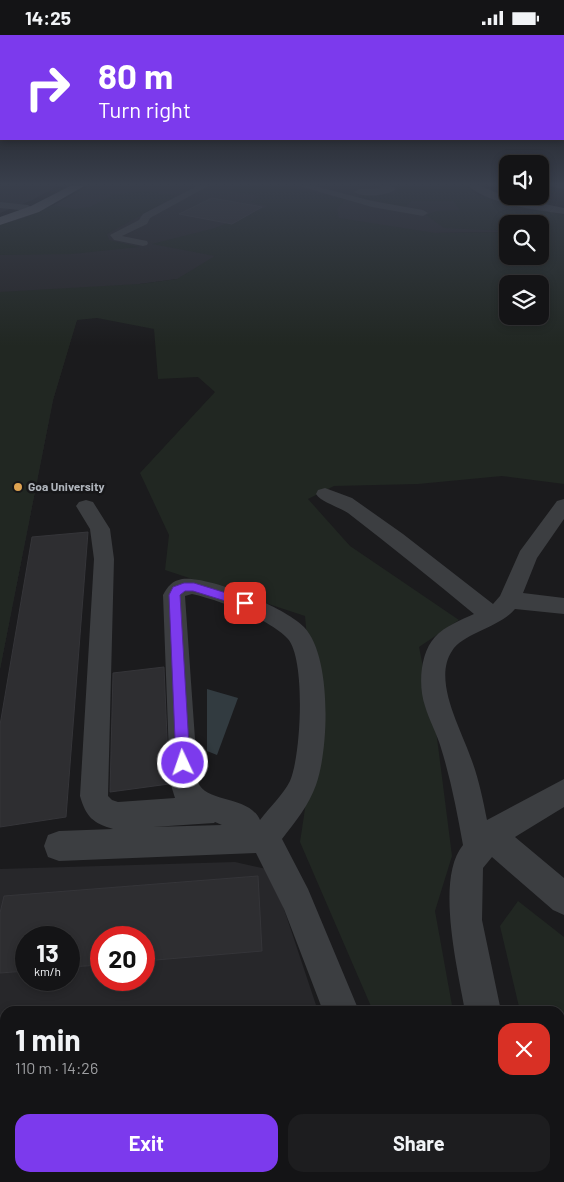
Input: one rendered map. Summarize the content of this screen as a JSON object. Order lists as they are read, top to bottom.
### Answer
{
  "places": ["Goa University"],
  "page": {
    "status": "14:25",
    "turn": ["80 m", "Turn right"],
    "speed": "13 km/h",
    "limit": "20",
    "heading": ["1 min", "110 m · 14:26"],
    "buttons": ["Exit", "Share"]
  }
}
